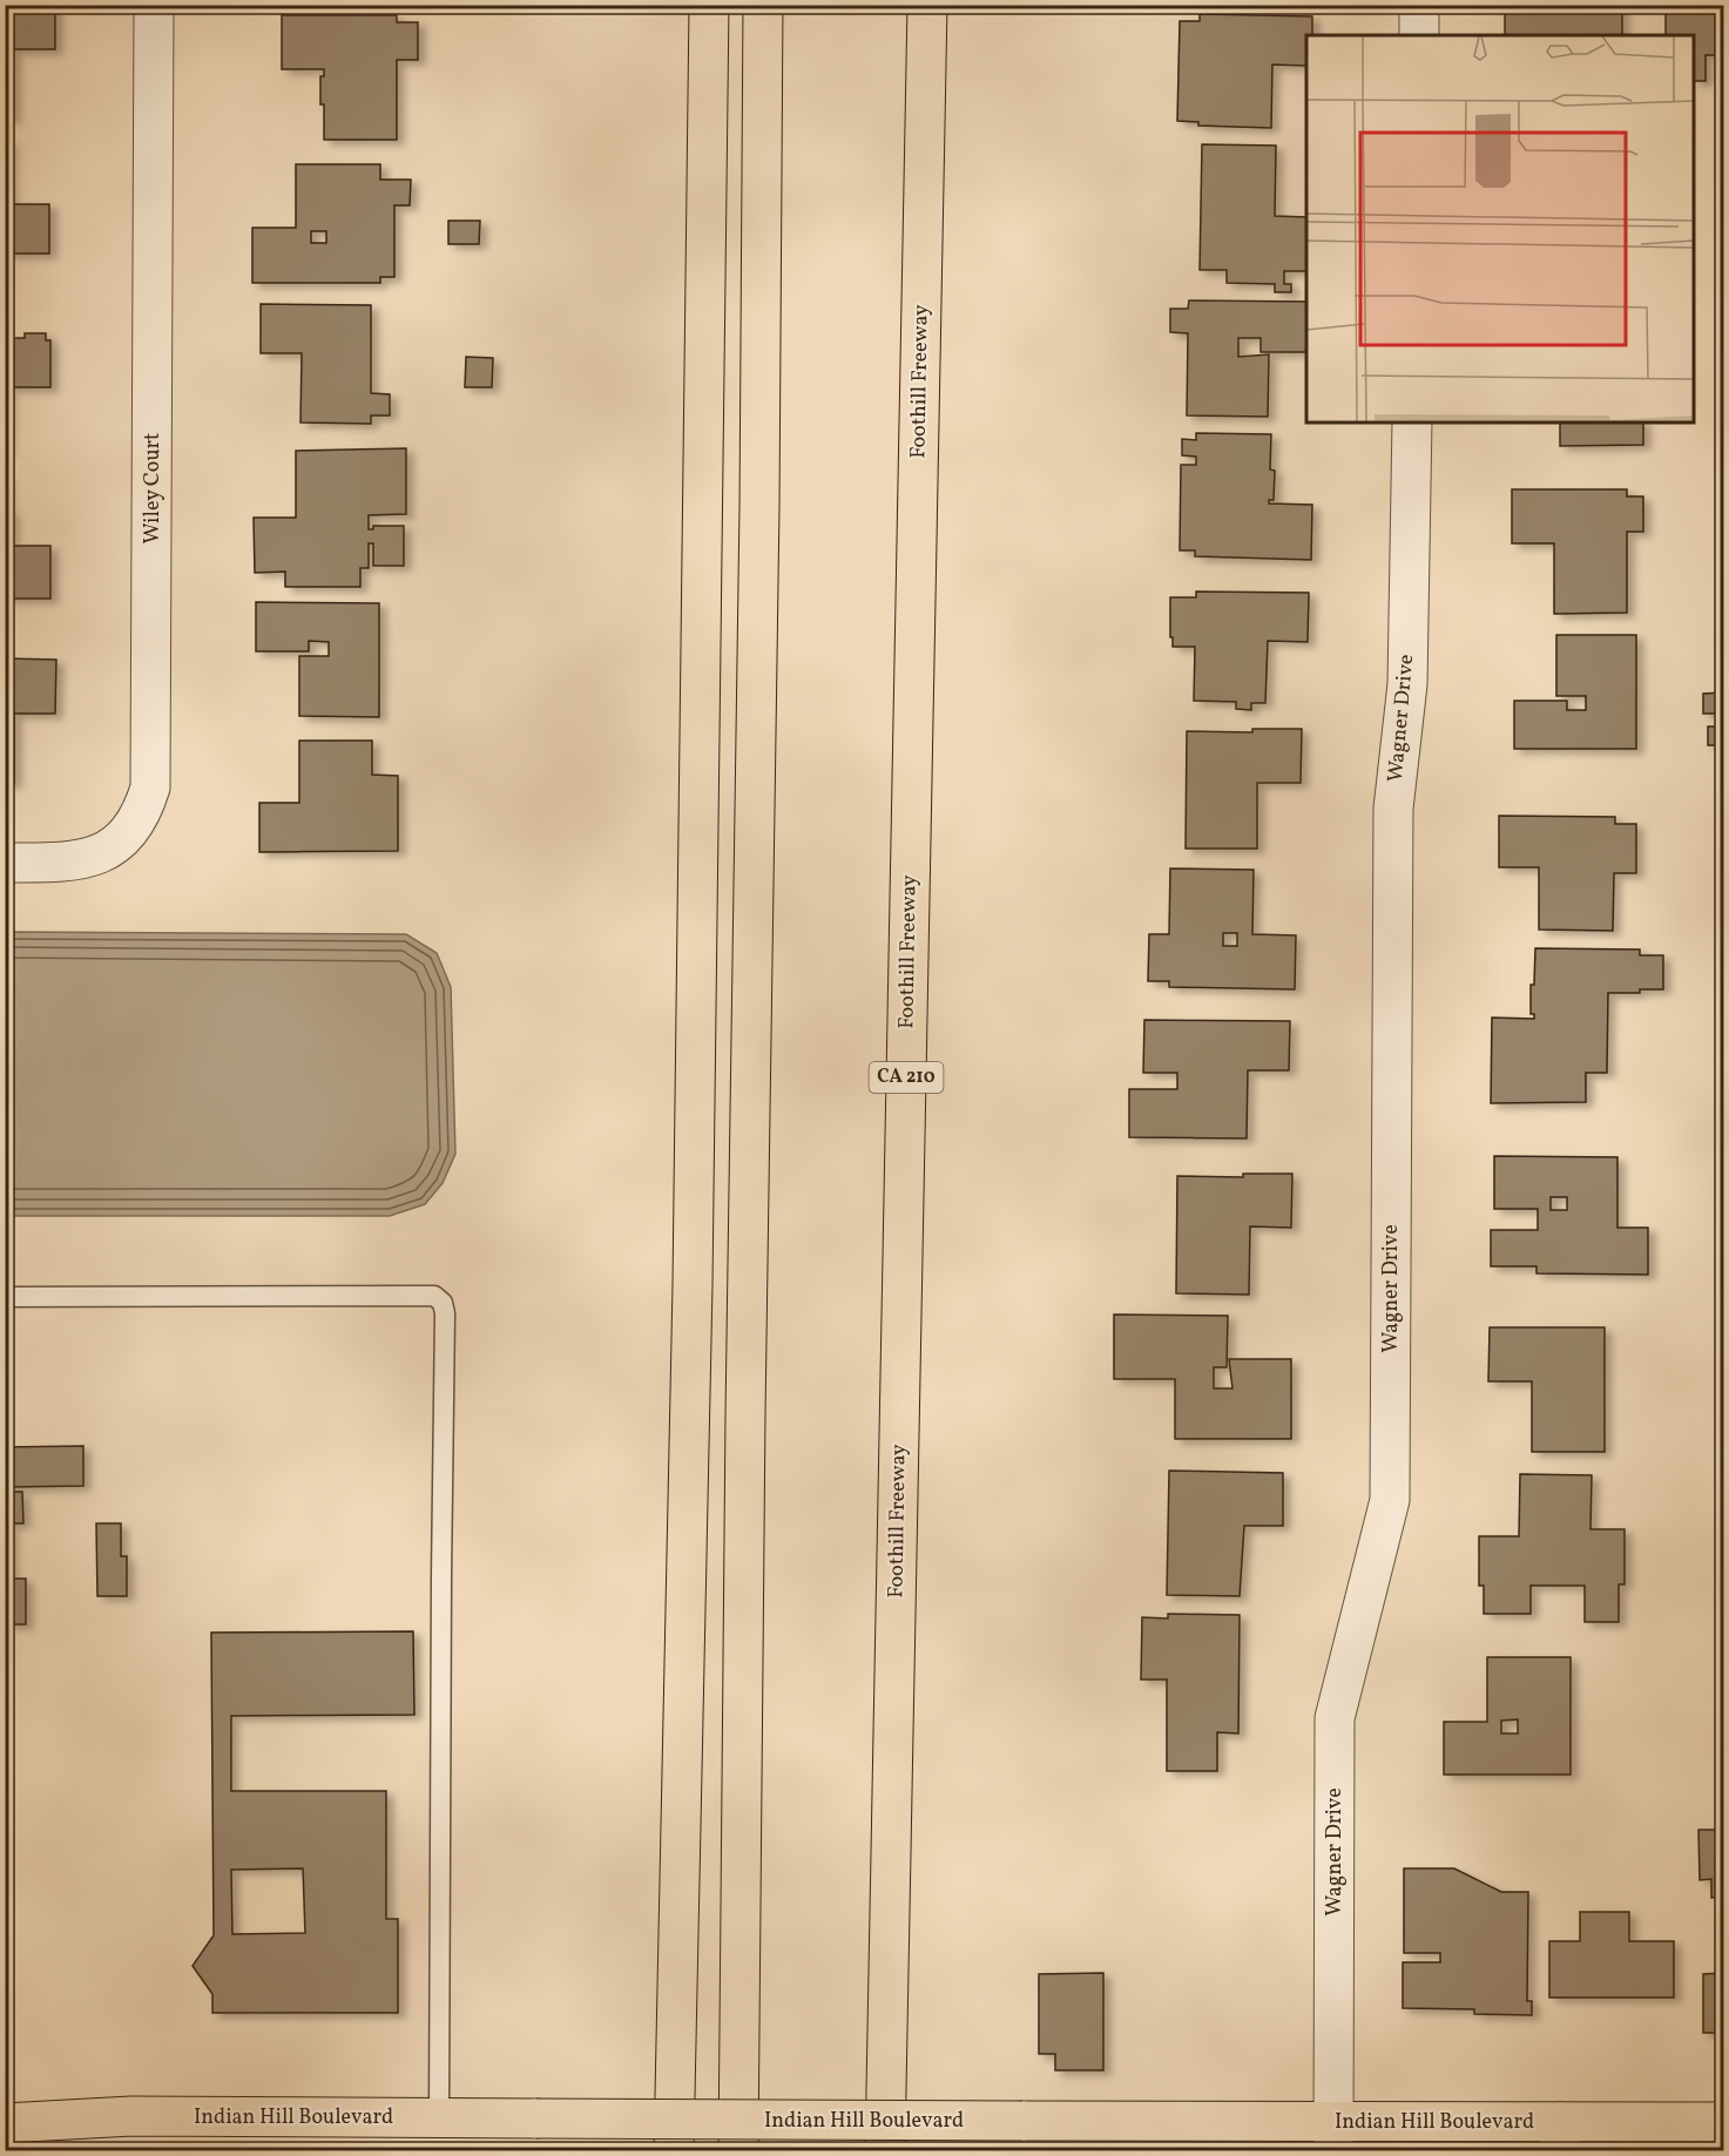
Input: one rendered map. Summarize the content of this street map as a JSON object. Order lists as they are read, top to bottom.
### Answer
{
  "streets": {
    "main road": ["Foothill Freeway", "CA 210", "Indian Hill Boulevard"],
    "street": ["Wiley Court", "Wagner Drive"]
  },
  "crossings": [
    ["Wagner Drive", "Indian Hill Boulevard"]
  ]
}
